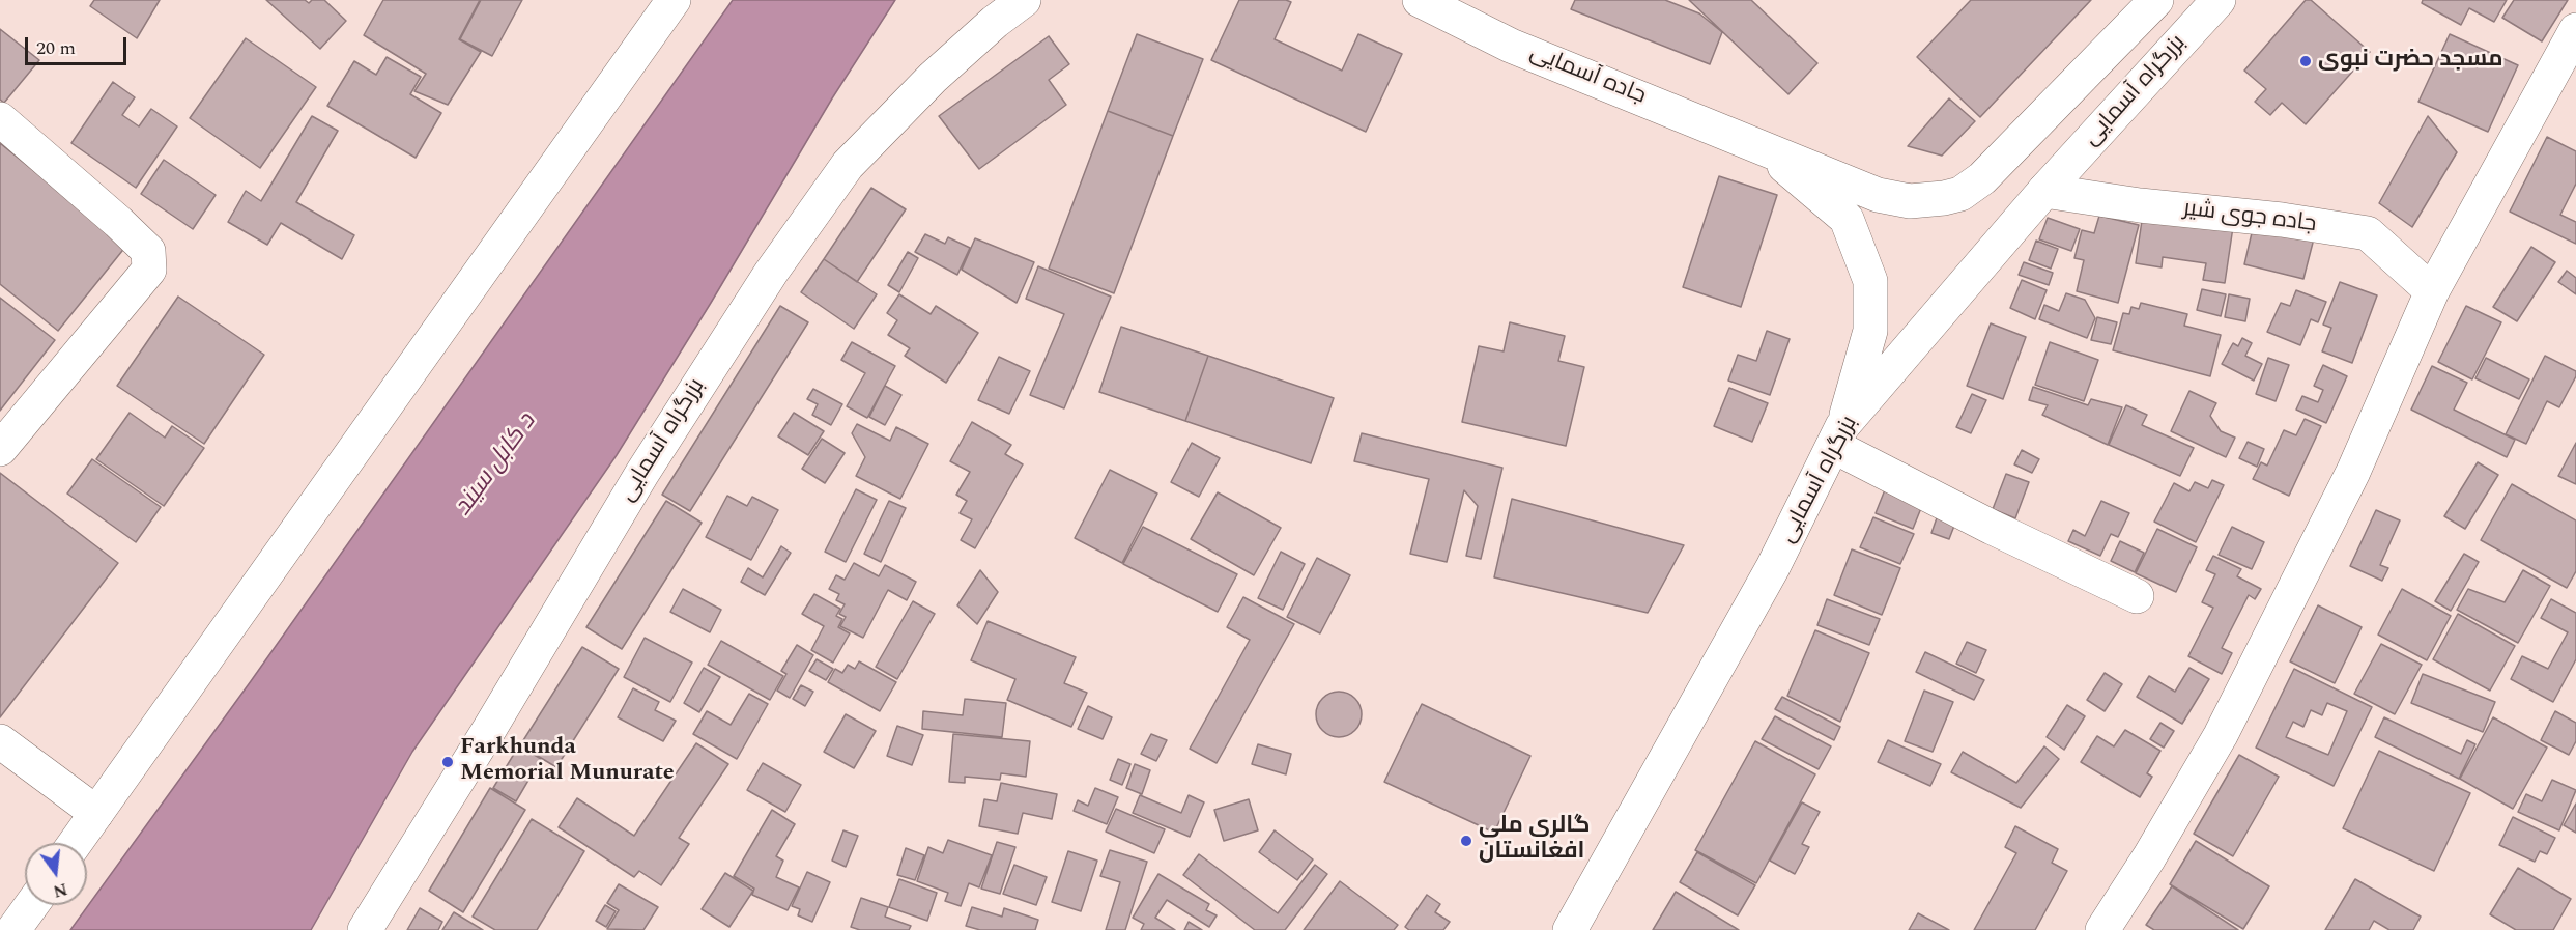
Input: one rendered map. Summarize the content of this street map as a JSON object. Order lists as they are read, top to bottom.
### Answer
{
  "streets": {
    "main road": ["جاده آسمایی", "بزرگراه آسمایی", "جاده جوی شیر"]
  },
  "crossings": [
    ["جاده آسمایی", "بزرگراه آسمایی"],
    ["بزرگراه آسمایی", "جاده جوی شیر"]
  ],
  "water": ["د کابل سيند"],
  "places": ["مسجد حضرت نبوی", "Farkhunda Memorial Munurate", "گالری ملی افغانستان"],
  "scale_bar": "20 m",
  "north": "bottom"
}
